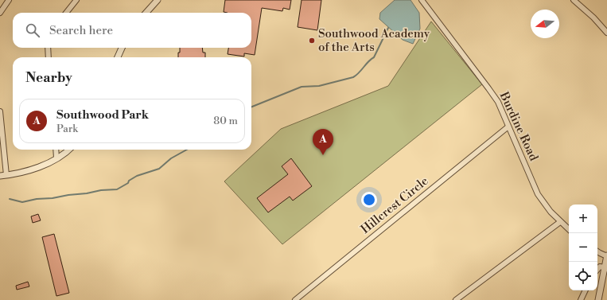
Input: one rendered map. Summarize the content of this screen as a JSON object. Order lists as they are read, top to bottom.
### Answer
{
  "streets": {
    "street": ["Burdine Road", "Hillcrest Circle"]
  },
  "crossings": [
    ["Burdine Road", "Hillcrest Circle"]
  ],
  "places": ["Southwood Academy of the Arts"],
  "north": "left",
  "page": {
    "search": "Search here",
    "heading": "Nearby",
    "list": [
      {
        "mark": "A",
        "name": "Southwood Park",
        "note": "Park",
        "value": "80 m"
      }
    ],
    "pins": "A",
    "map_buttons": ["+", "−"]
  }
}
